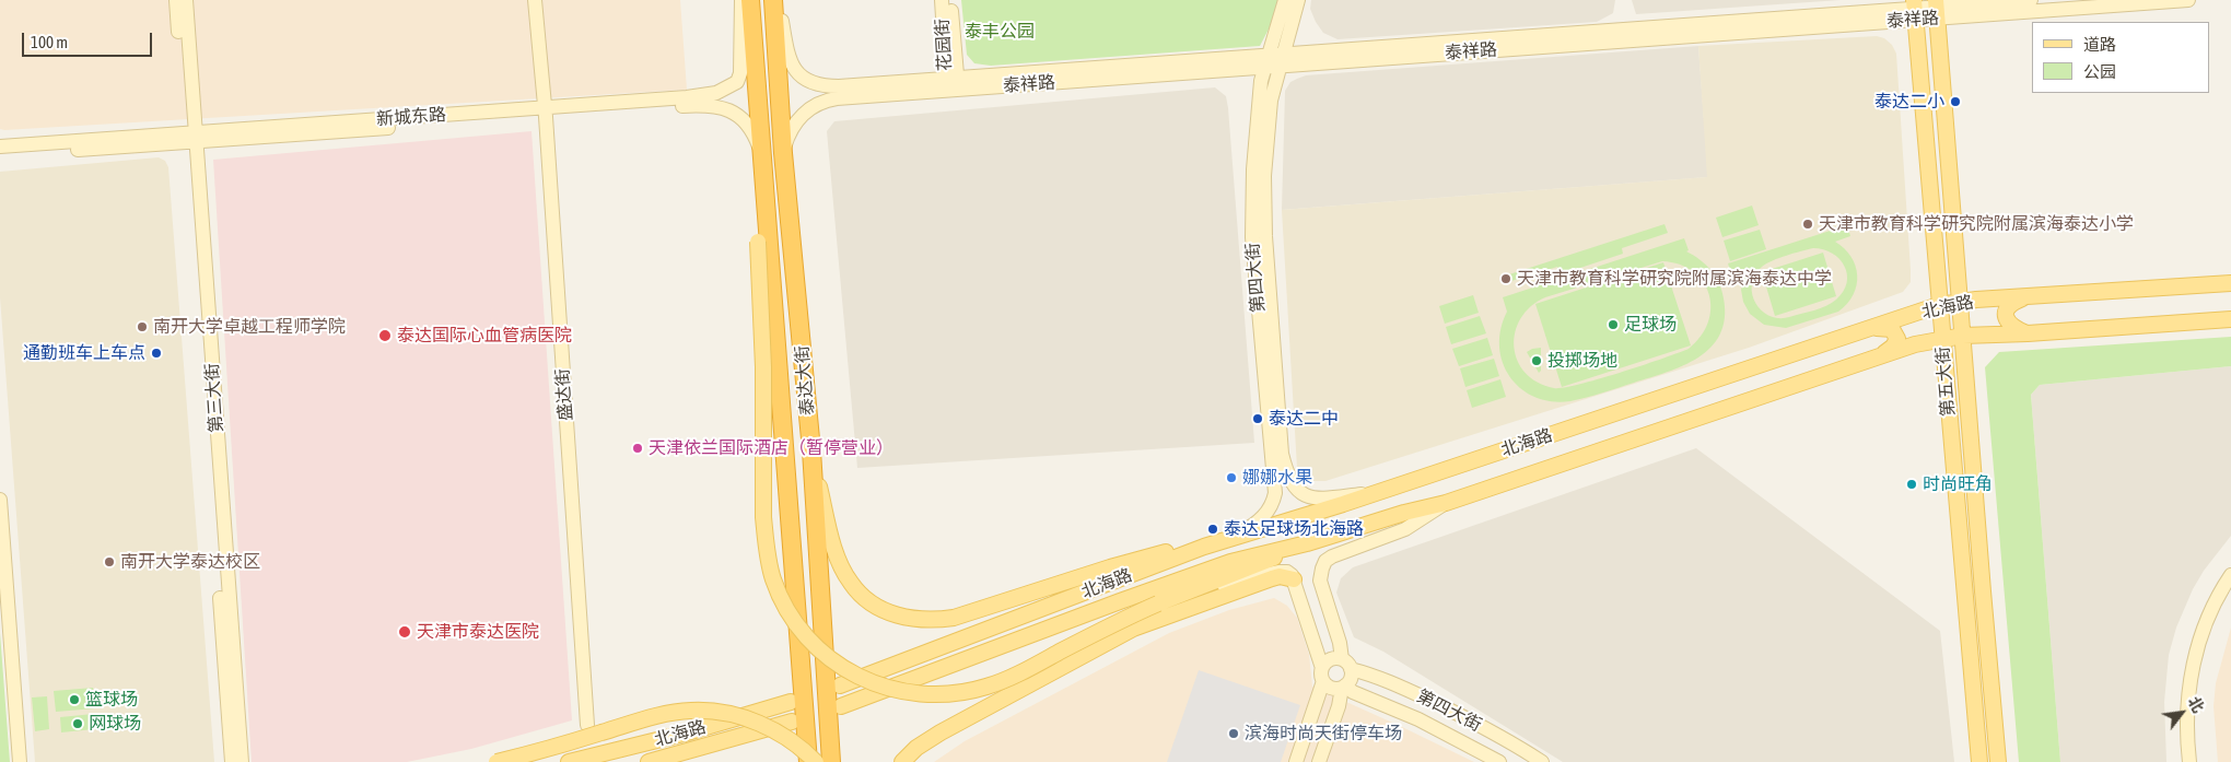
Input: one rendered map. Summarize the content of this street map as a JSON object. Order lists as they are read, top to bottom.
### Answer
{
  "streets": {
    "highway": ["泰达大街"],
    "main road": ["北海路", "第五大街"],
    "street": [
      "泰祥路",
      "花园街",
      "新城东路",
      "第四大街",
      "盛达街",
      "第三大街"
    ]
  },
  "crossings": [
    ["泰祥路", "花园街"],
    ["泰祥路", "第四大街"],
    ["泰祥路", "泰达大街"],
    ["泰祥路", "第五大街"],
    ["新城东路", "泰达大街"],
    ["新城东路", "盛达街"],
    ["新城东路", "第三大街"],
    ["第四大街", "北海路"],
    ["北海路", "第五大街"]
  ],
  "parks": ["泰丰公园"],
  "places": [
    "泰达二小",
    "天津市教育科学研究院附属滨海泰达小学",
    "天津市教育科学研究院附属滨海泰达中学",
    "足球场",
    "南开大学卓越工程师学院",
    "泰达国际心血管病医院",
    "通勤班车上车点",
    "投掷场地",
    "泰达二中",
    "天津依兰国际酒店（暂停营业）",
    "娜娜水果",
    "时尚旺角",
    "泰达足球场北海路",
    "南开大学泰达校区",
    "天津市泰达医院",
    "篮球场",
    "网球场",
    "滨海时尚天街停车场"
  ],
  "legend": ["道路", "公园"],
  "scale_bar": "100 m",
  "north": "top right"
}
